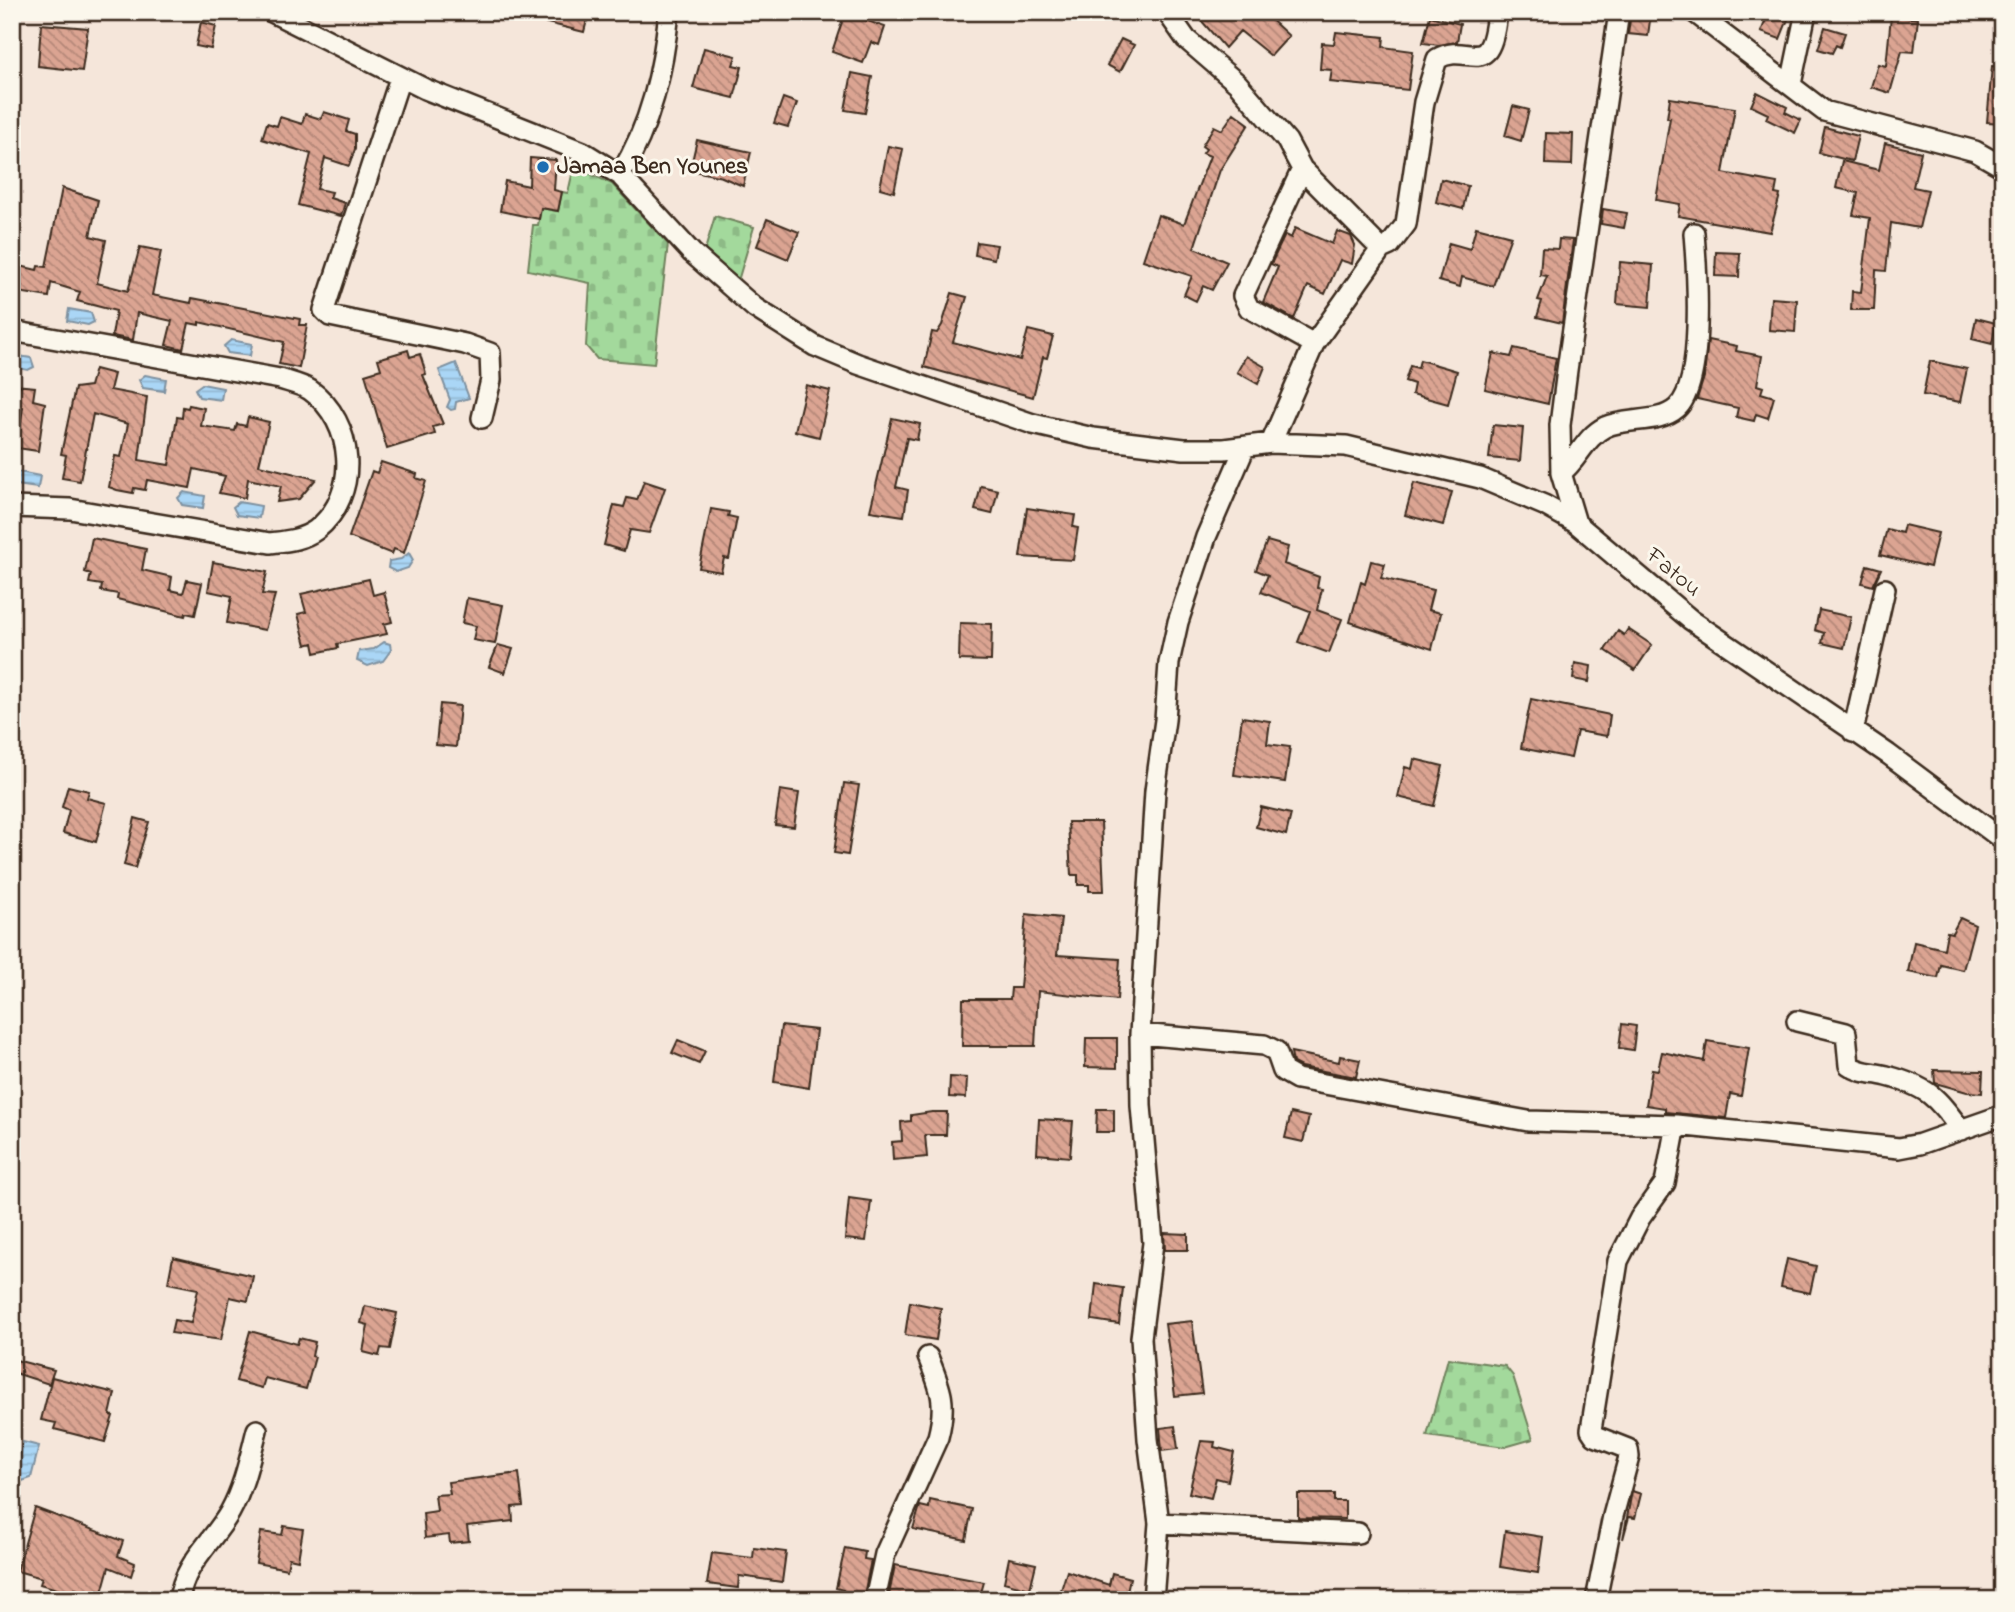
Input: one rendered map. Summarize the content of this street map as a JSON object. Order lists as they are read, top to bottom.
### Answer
{
  "streets": {
    "street": ["Fatou"]
  },
  "places": ["Jamaa Ben Younes"]
}
